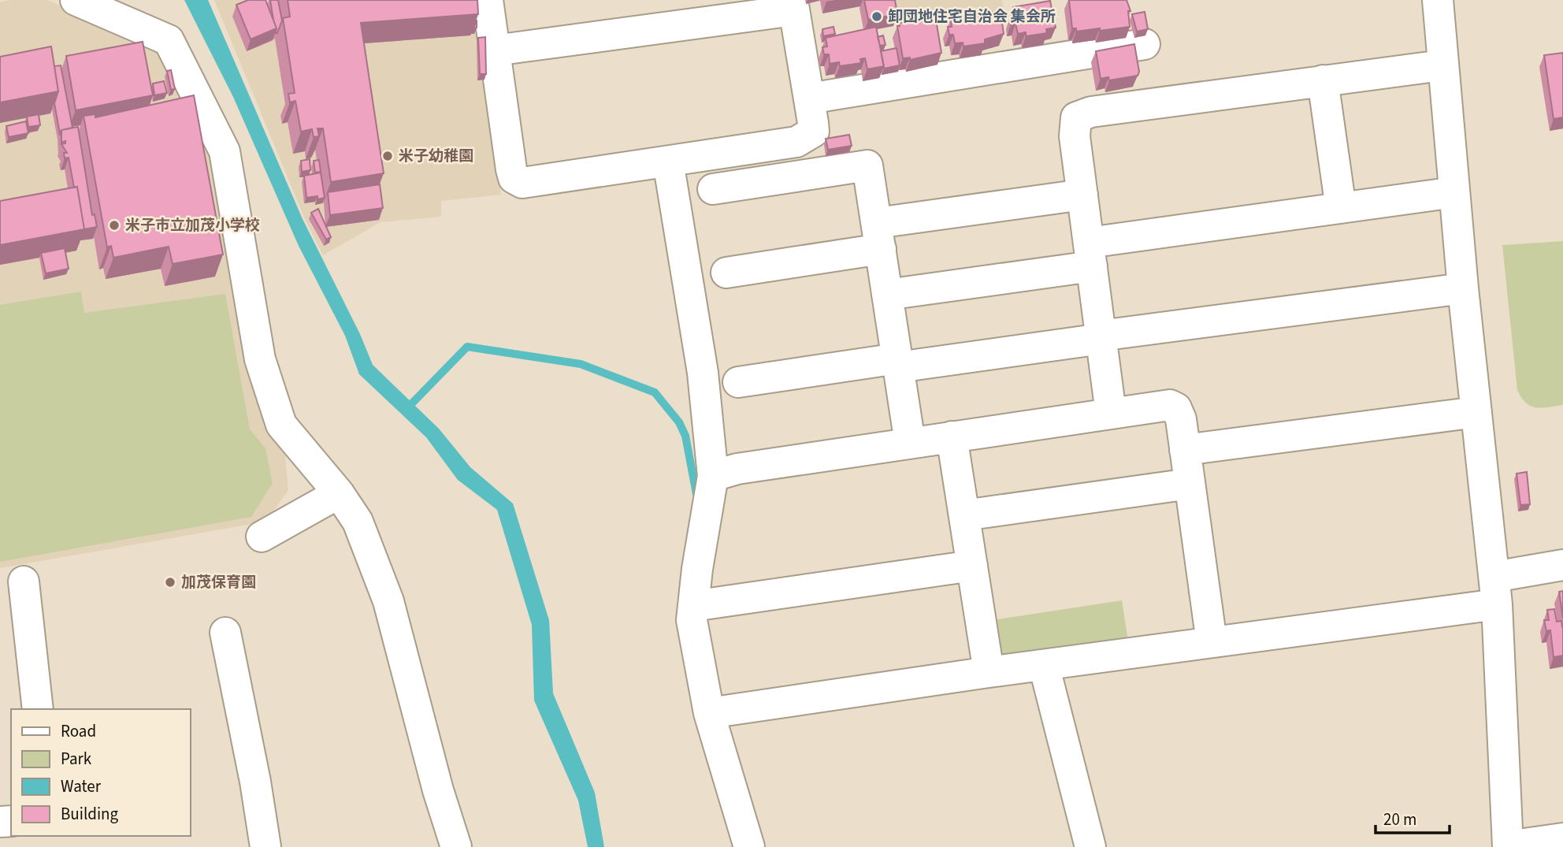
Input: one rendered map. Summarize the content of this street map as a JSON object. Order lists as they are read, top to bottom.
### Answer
{
  "places": [
    "卸団地住宅自治会 集会所",
    "米子幼稚園",
    "米子市立加茂小学校",
    "加茂保育園"
  ],
  "legend": [
    "Road",
    "Park",
    "Water",
    "Building"
  ],
  "scale_bar": "20 m"
}
